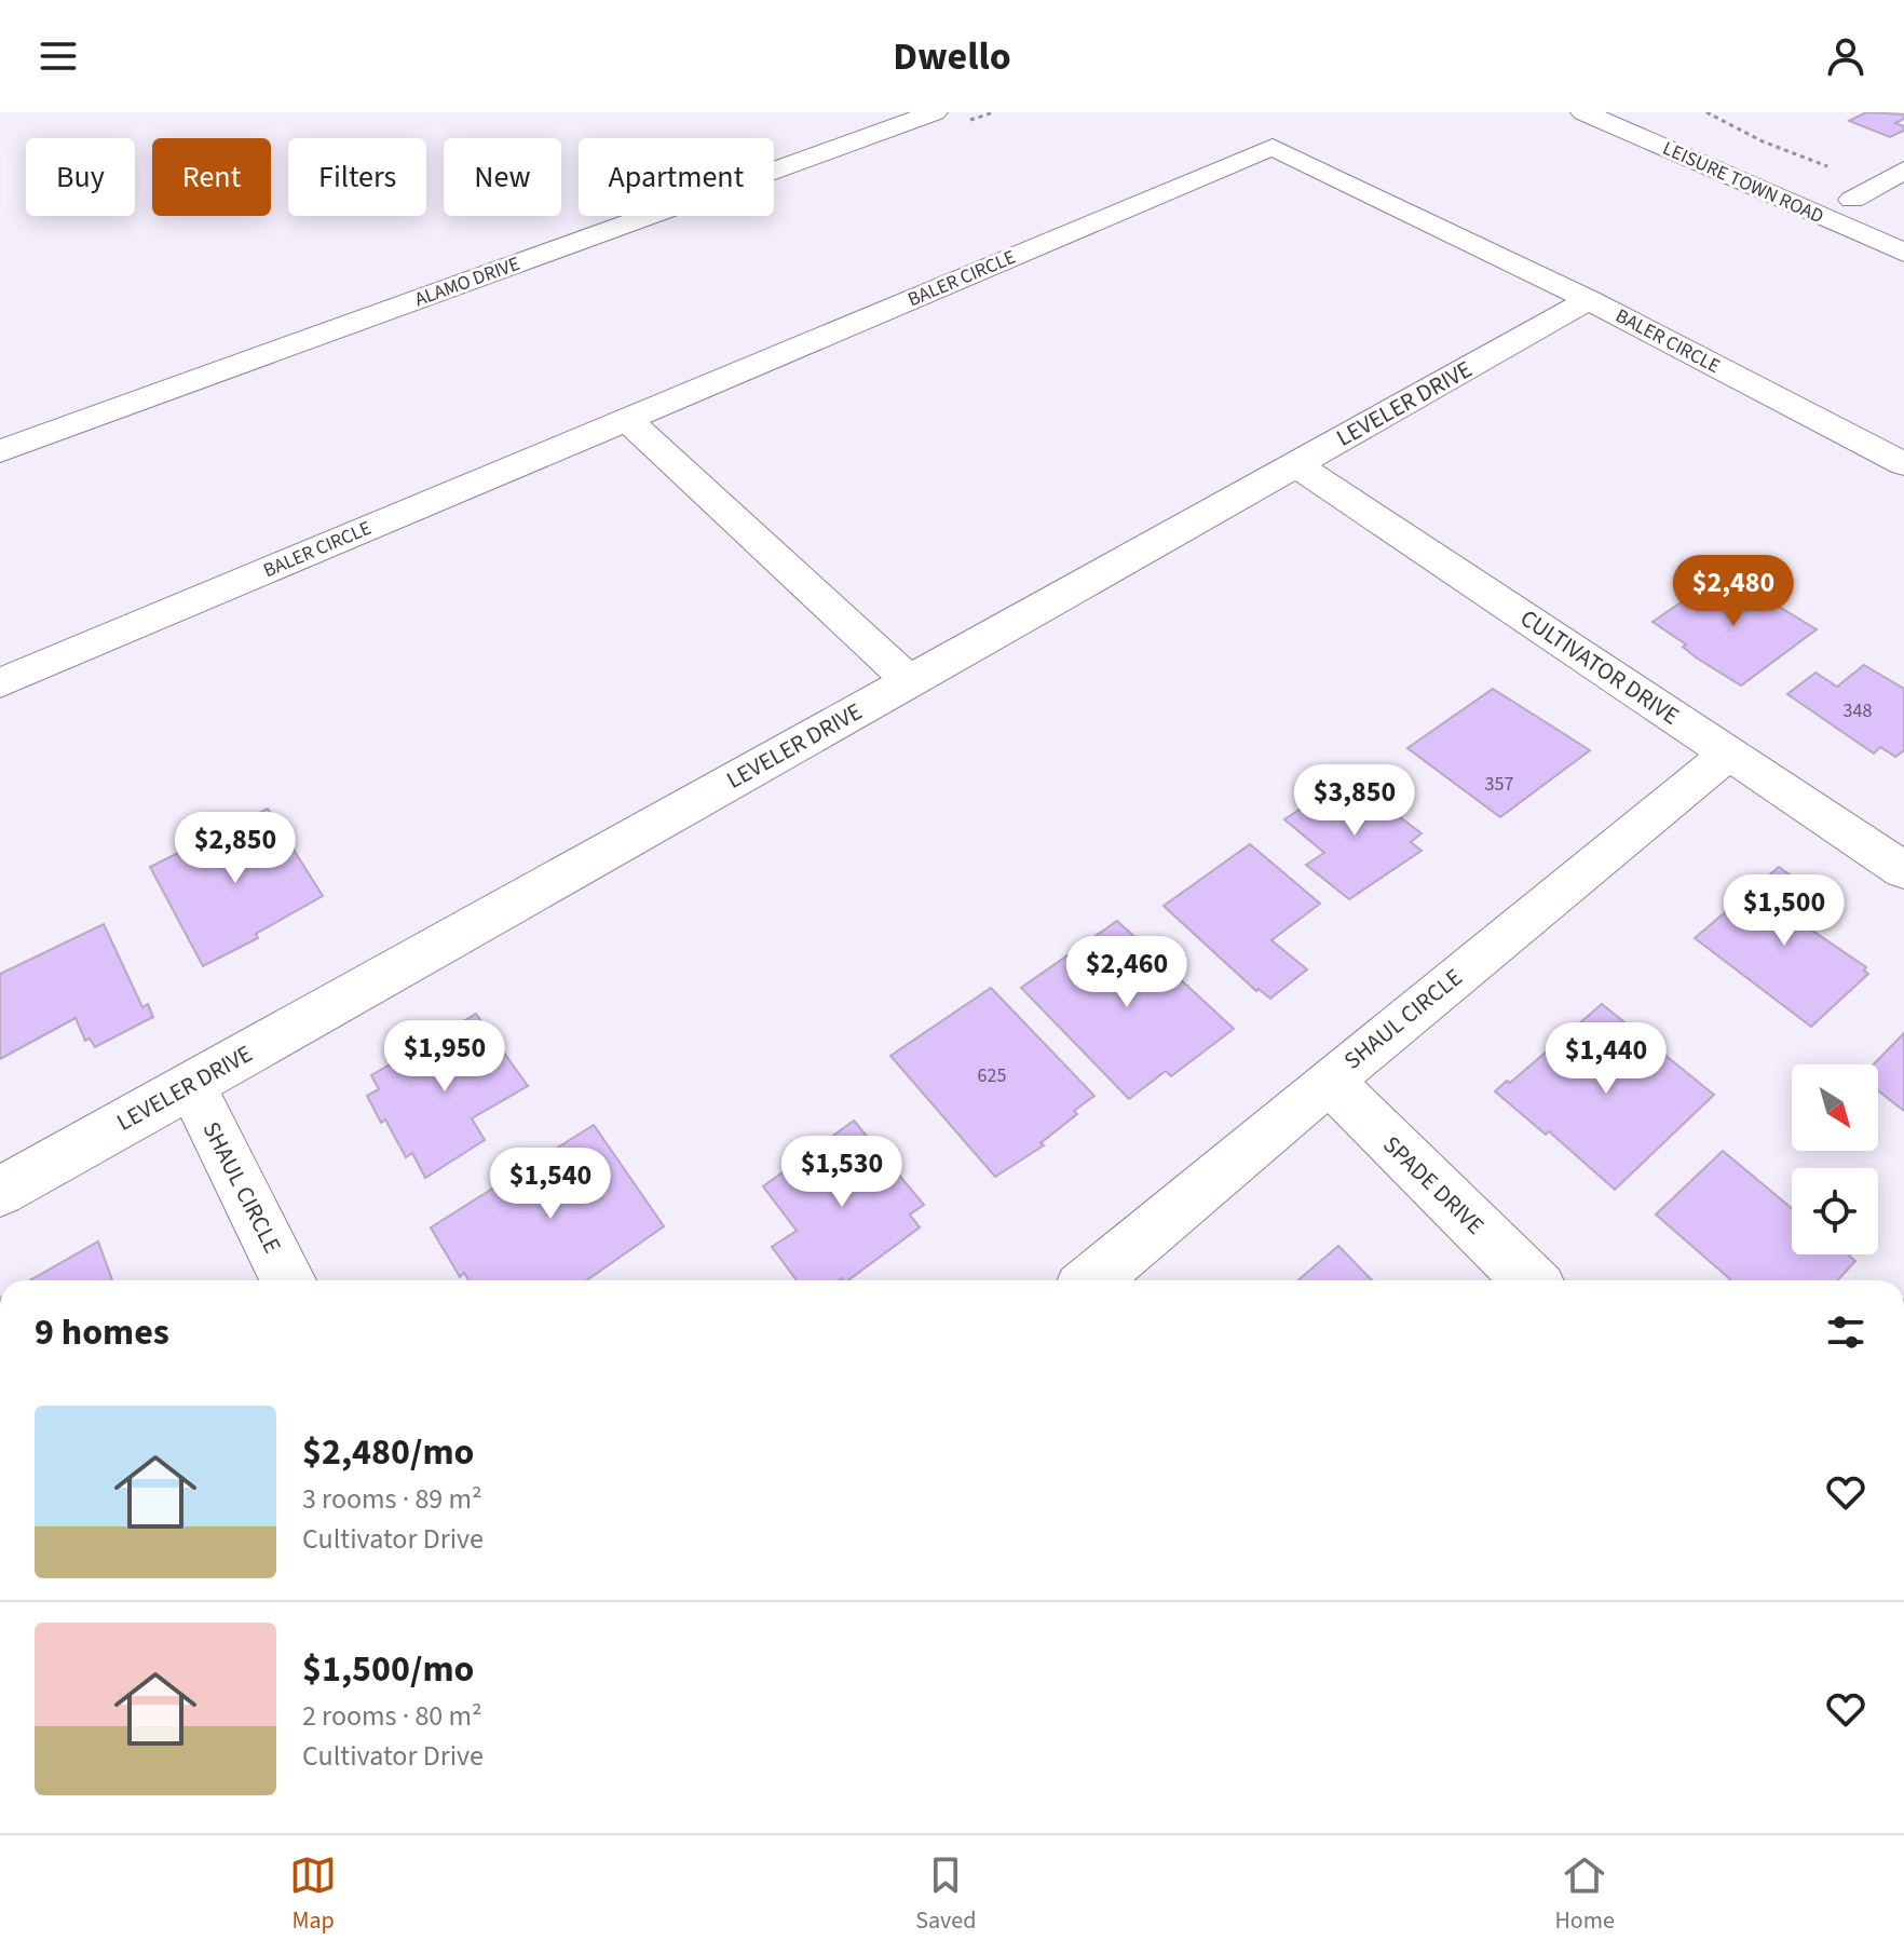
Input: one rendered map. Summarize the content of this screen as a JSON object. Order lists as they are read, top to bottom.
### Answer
{
  "streets": {
    "street": [
      "LEISURE TOWN ROAD",
      "BALER CIRCLE",
      "ALAMO DRIVE",
      "LEVELER DRIVE",
      "CULTIVATOR DRIVE",
      "SHAUL CIRCLE",
      "SPADE DRIVE"
    ]
  },
  "crossings": [
    ["BALER CIRCLE", "LEVELER DRIVE"],
    ["LEVELER DRIVE", "CULTIVATOR DRIVE"],
    ["LEVELER DRIVE", "SHAUL CIRCLE"],
    ["CULTIVATOR DRIVE", "SHAUL CIRCLE"],
    ["SHAUL CIRCLE", "SPADE DRIVE"]
  ],
  "house_numbers": ["348", "357", "625"],
  "north": "bottom right",
  "page": {
    "header": "Dwello",
    "chip": [
      "Buy",
      "Rent",
      "Filters",
      "New",
      "Apartment"
    ],
    "price": [
      "$2,480",
      "$3,850",
      "$2,850",
      "$1,500",
      "$2,460",
      "$1,950",
      "$1,440",
      "$1,530",
      "$1,540"
    ],
    "heading": "9 homes",
    "list": [
      {
        "name": "$2,480/mo",
        "note": "3 rooms · 89 m² · Cultivator Drive"
      },
      {
        "name": "$1,500/mo",
        "note": "2 rooms · 80 m² · Cultivator Drive"
      }
    ],
    "tabs": ["Map", "Saved", "Home"]
  }
}
